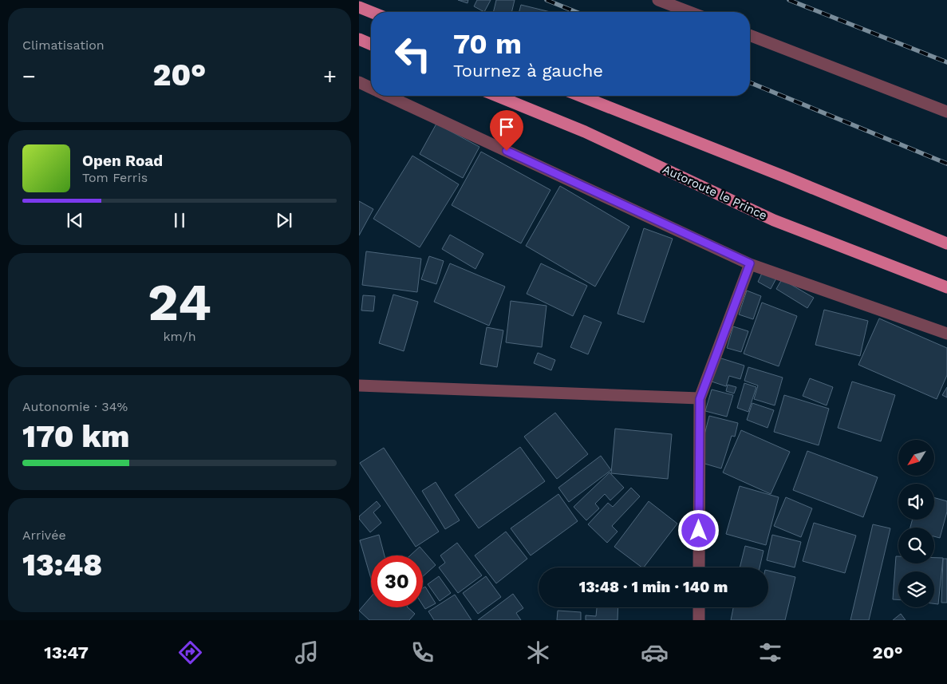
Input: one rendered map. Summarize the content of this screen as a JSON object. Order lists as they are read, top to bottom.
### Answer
{
  "streets": {
    "main road": ["Autoroute le Prince"]
  },
  "north": "bottom left",
  "page": {
    "tile": [
      "Climatisation",
      ["24", "km/h"],
      ["Autonomie · 34%", "170 km"],
      ["Arrivée", "13:48"]
    ],
    "turn": ["70 m", "Tournez à gauche"],
    "heat": ["−", "20°", "+"],
    "song": ["Open Road", "Tom Ferris"],
    "limit": "30",
    "trip": "13:48 · 1 min · 140 m",
    "tabs": ["13:47", "20°"]
  }
}
